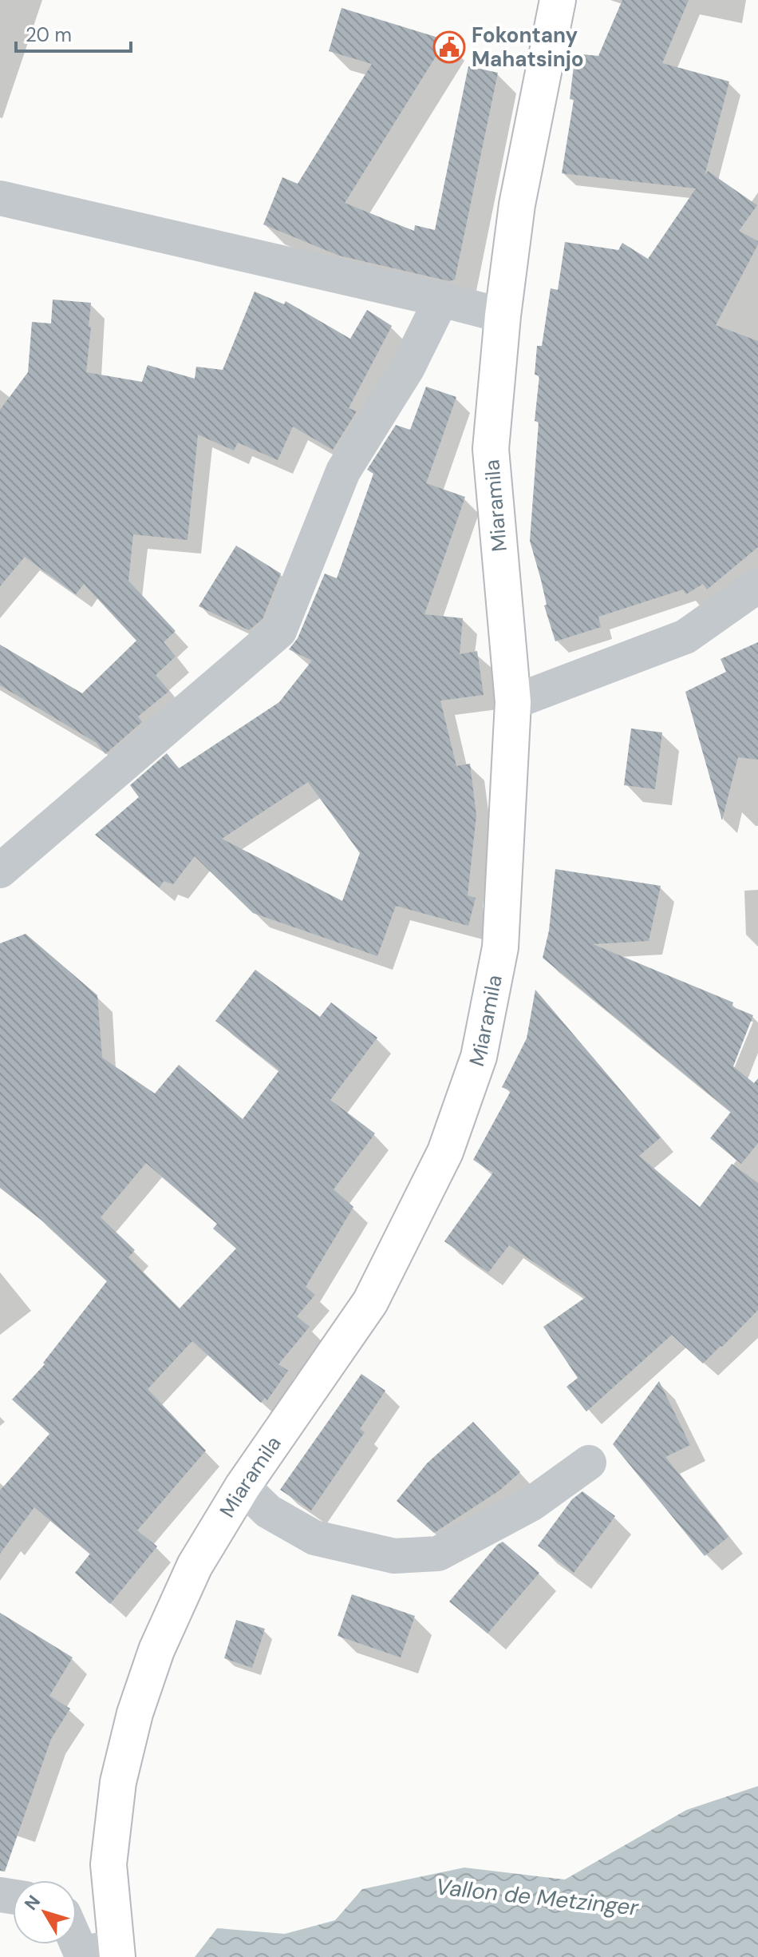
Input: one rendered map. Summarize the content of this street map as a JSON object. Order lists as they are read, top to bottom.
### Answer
{
  "streets": {
    "main road": ["Miaramila"]
  },
  "water": ["Vallon de Metzinger"],
  "places": {
    "public building": ["Fokontany Mahatsinjo"]
  },
  "scale_bar": "20 m",
  "north": "top left"
}
